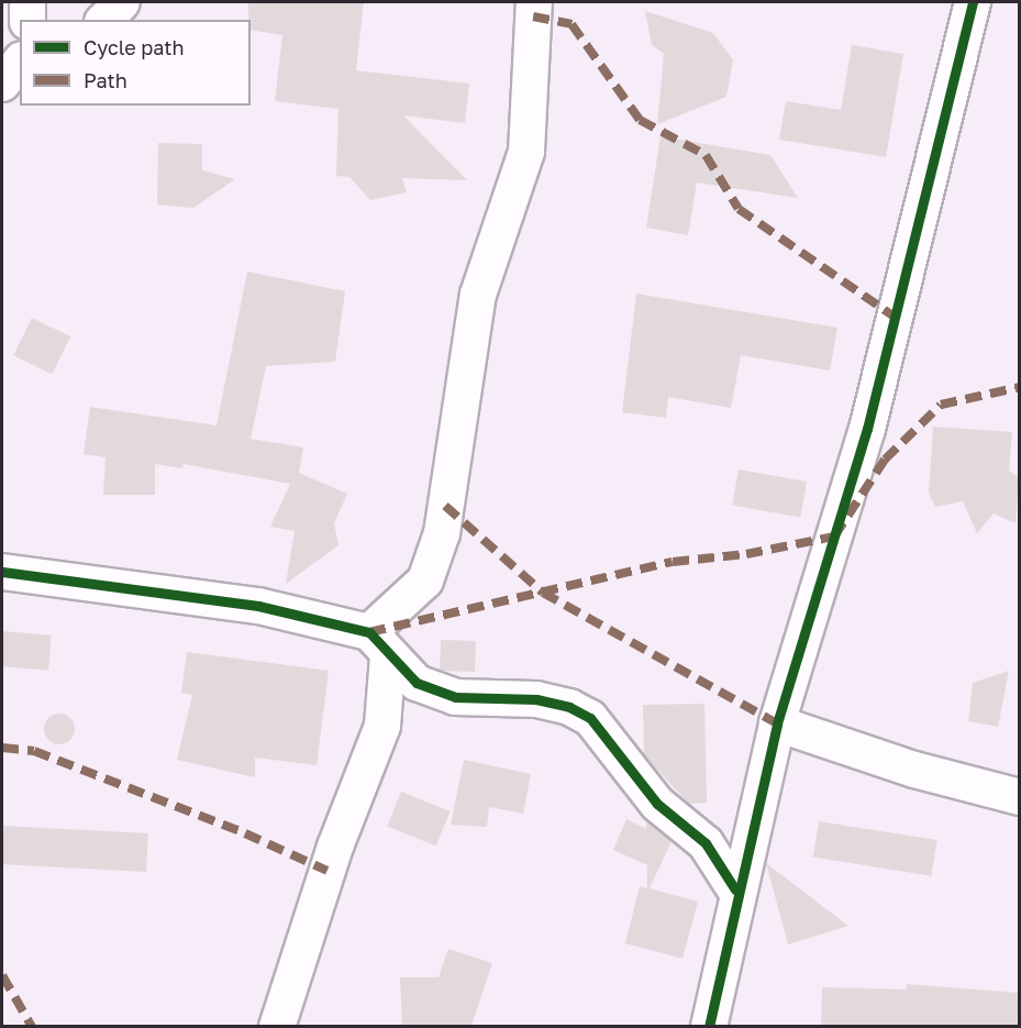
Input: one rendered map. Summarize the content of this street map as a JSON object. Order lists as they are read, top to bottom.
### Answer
{
  "legend": ["Cycle path", "Path"]
}
